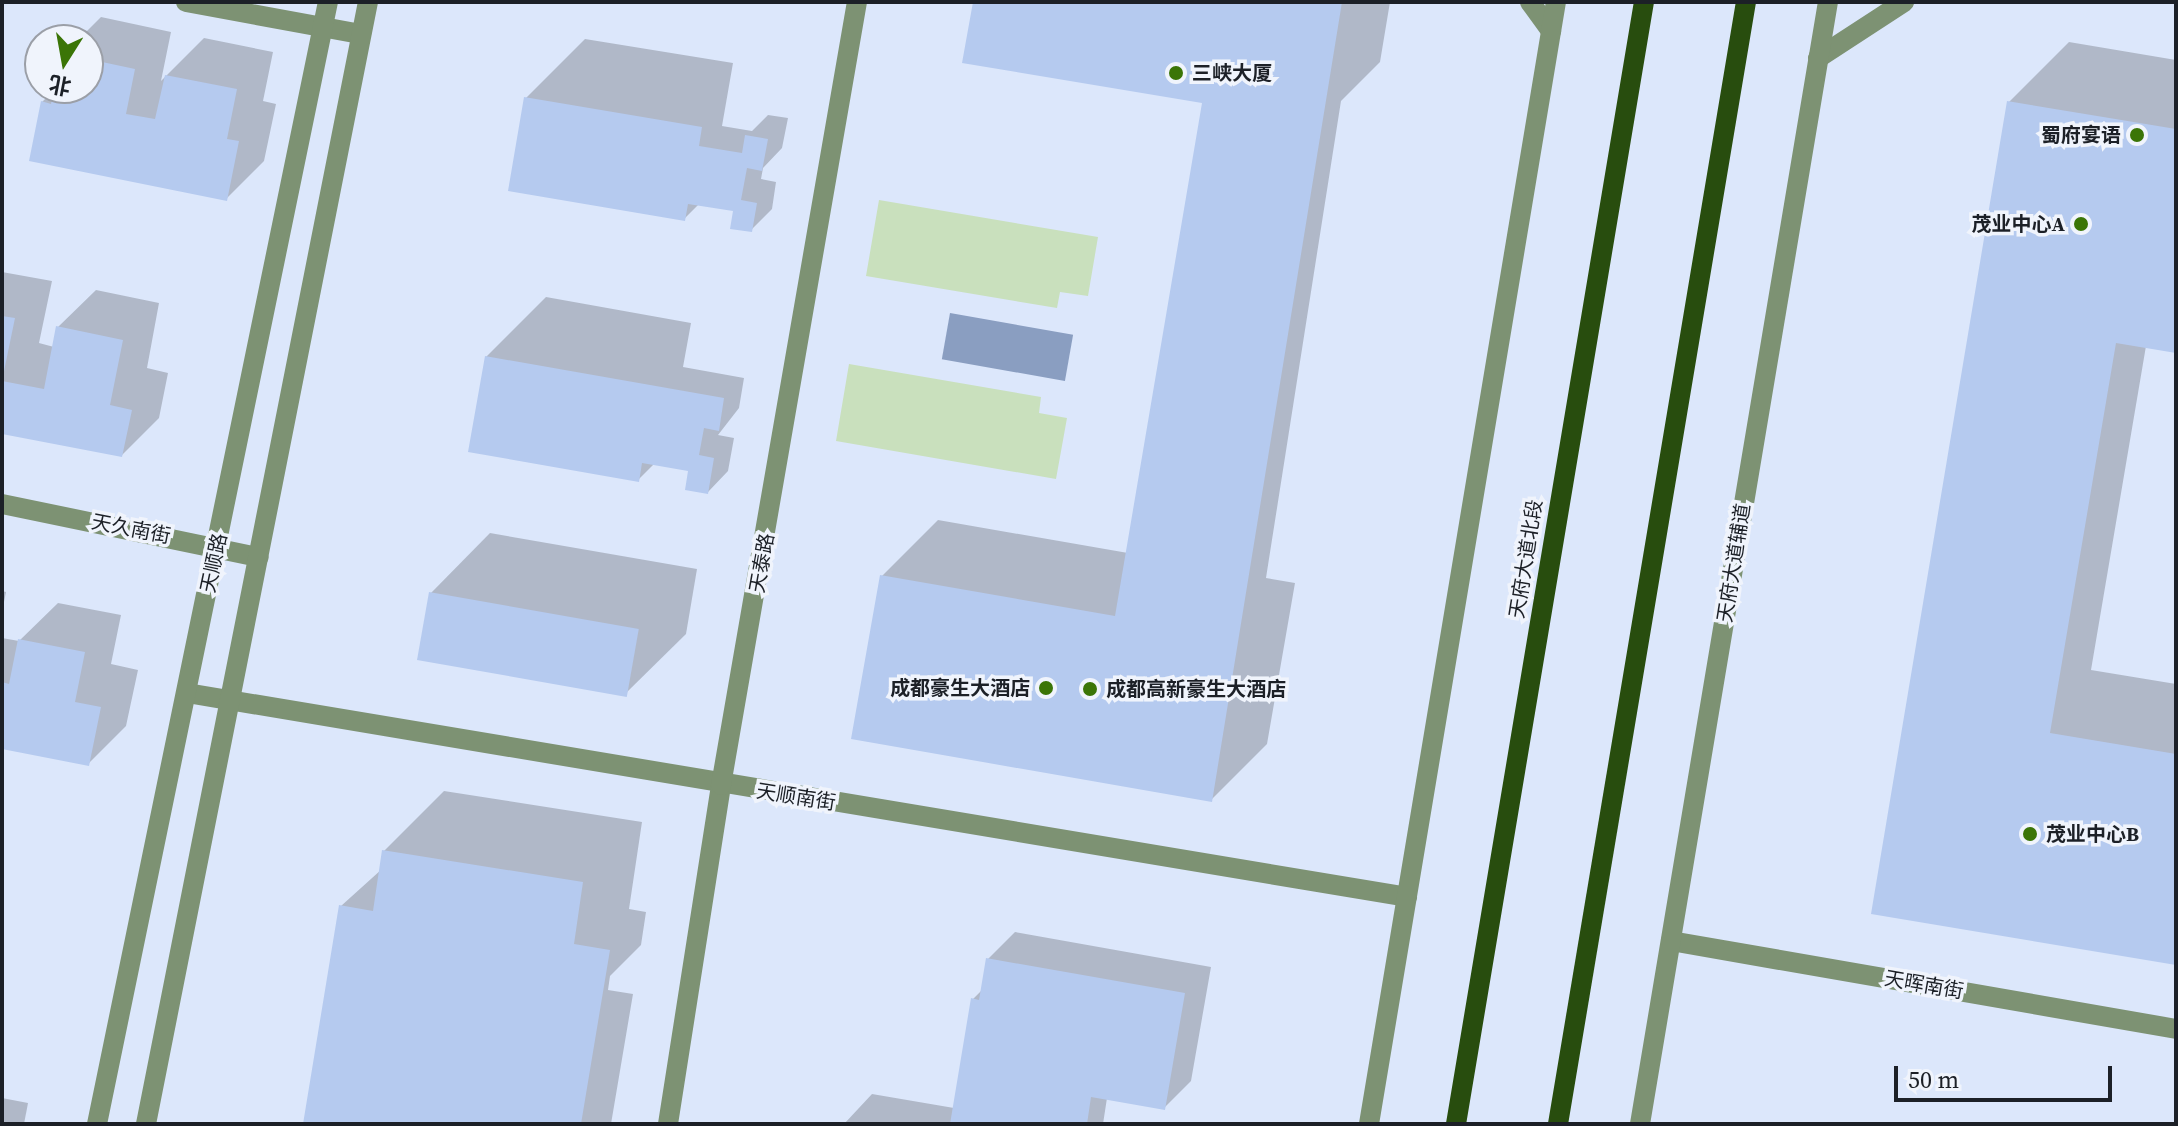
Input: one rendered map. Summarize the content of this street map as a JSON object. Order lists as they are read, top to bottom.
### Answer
{
  "streets": {
    "main road": ["天府大道北段"],
    "street": [
      "天久南街",
      "天顺路",
      "天泰路",
      "天府大道辅道",
      "天顺南街",
      "天晖南街"
    ]
  },
  "crossings": [
    ["天久南街", "天顺路"],
    ["天顺路", "天顺南街"],
    ["天泰路", "天顺南街"],
    ["天府大道辅道", "天晖南街"]
  ],
  "places": [
    "三峡大厦",
    "蜀府宴语",
    "茂业中心A",
    "成都豪生大酒店",
    "成都高新豪生大酒店",
    "茂业中心B"
  ],
  "scale_bar": "50 m",
  "north": "bottom"
}
